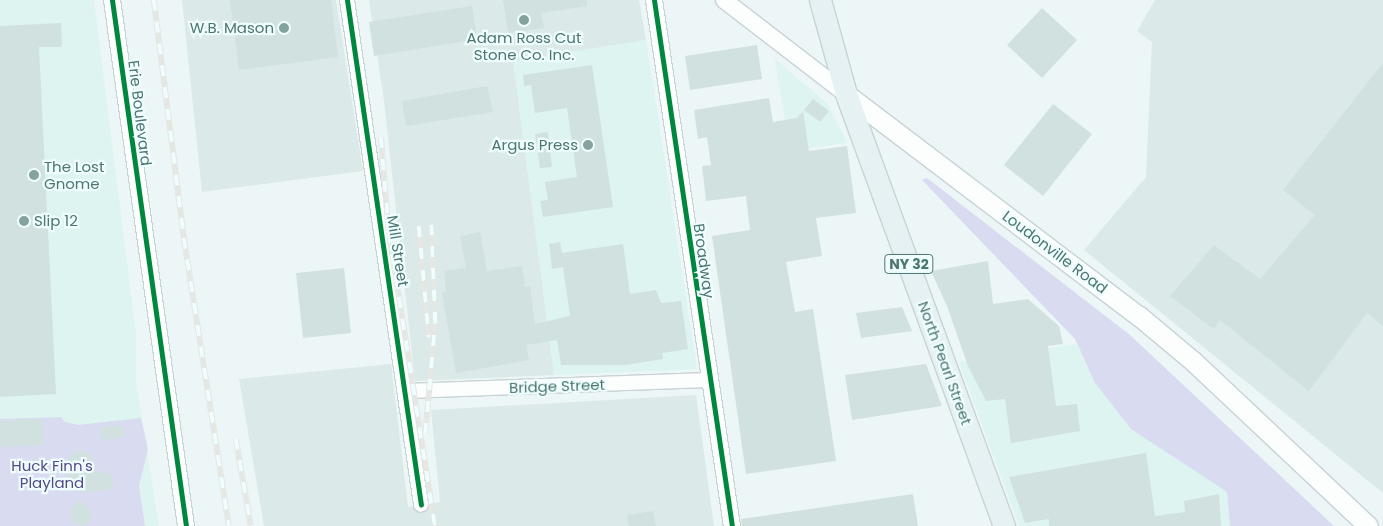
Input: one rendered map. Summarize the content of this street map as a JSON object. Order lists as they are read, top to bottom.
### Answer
{
  "streets": {
    "main road": ["Loudonville Road", "NY 32", "North Pearl Street"],
    "street": [
      "Erie Boulevard",
      "Mill Street",
      "Broadway",
      "Bridge Street"
    ]
  },
  "crossings": [
    ["Mill Street", "Bridge Street"],
    ["Loudonville Road", "North Pearl Street"],
    ["Broadway", "Bridge Street"]
  ],
  "parks": ["Huck Finn's Playland"],
  "places": [
    "Adam Ross Cut Stone Co. Inc.",
    "W.B. Mason",
    "Argus Press",
    "The Lost Gnome",
    "Slip 12"
  ]
}
